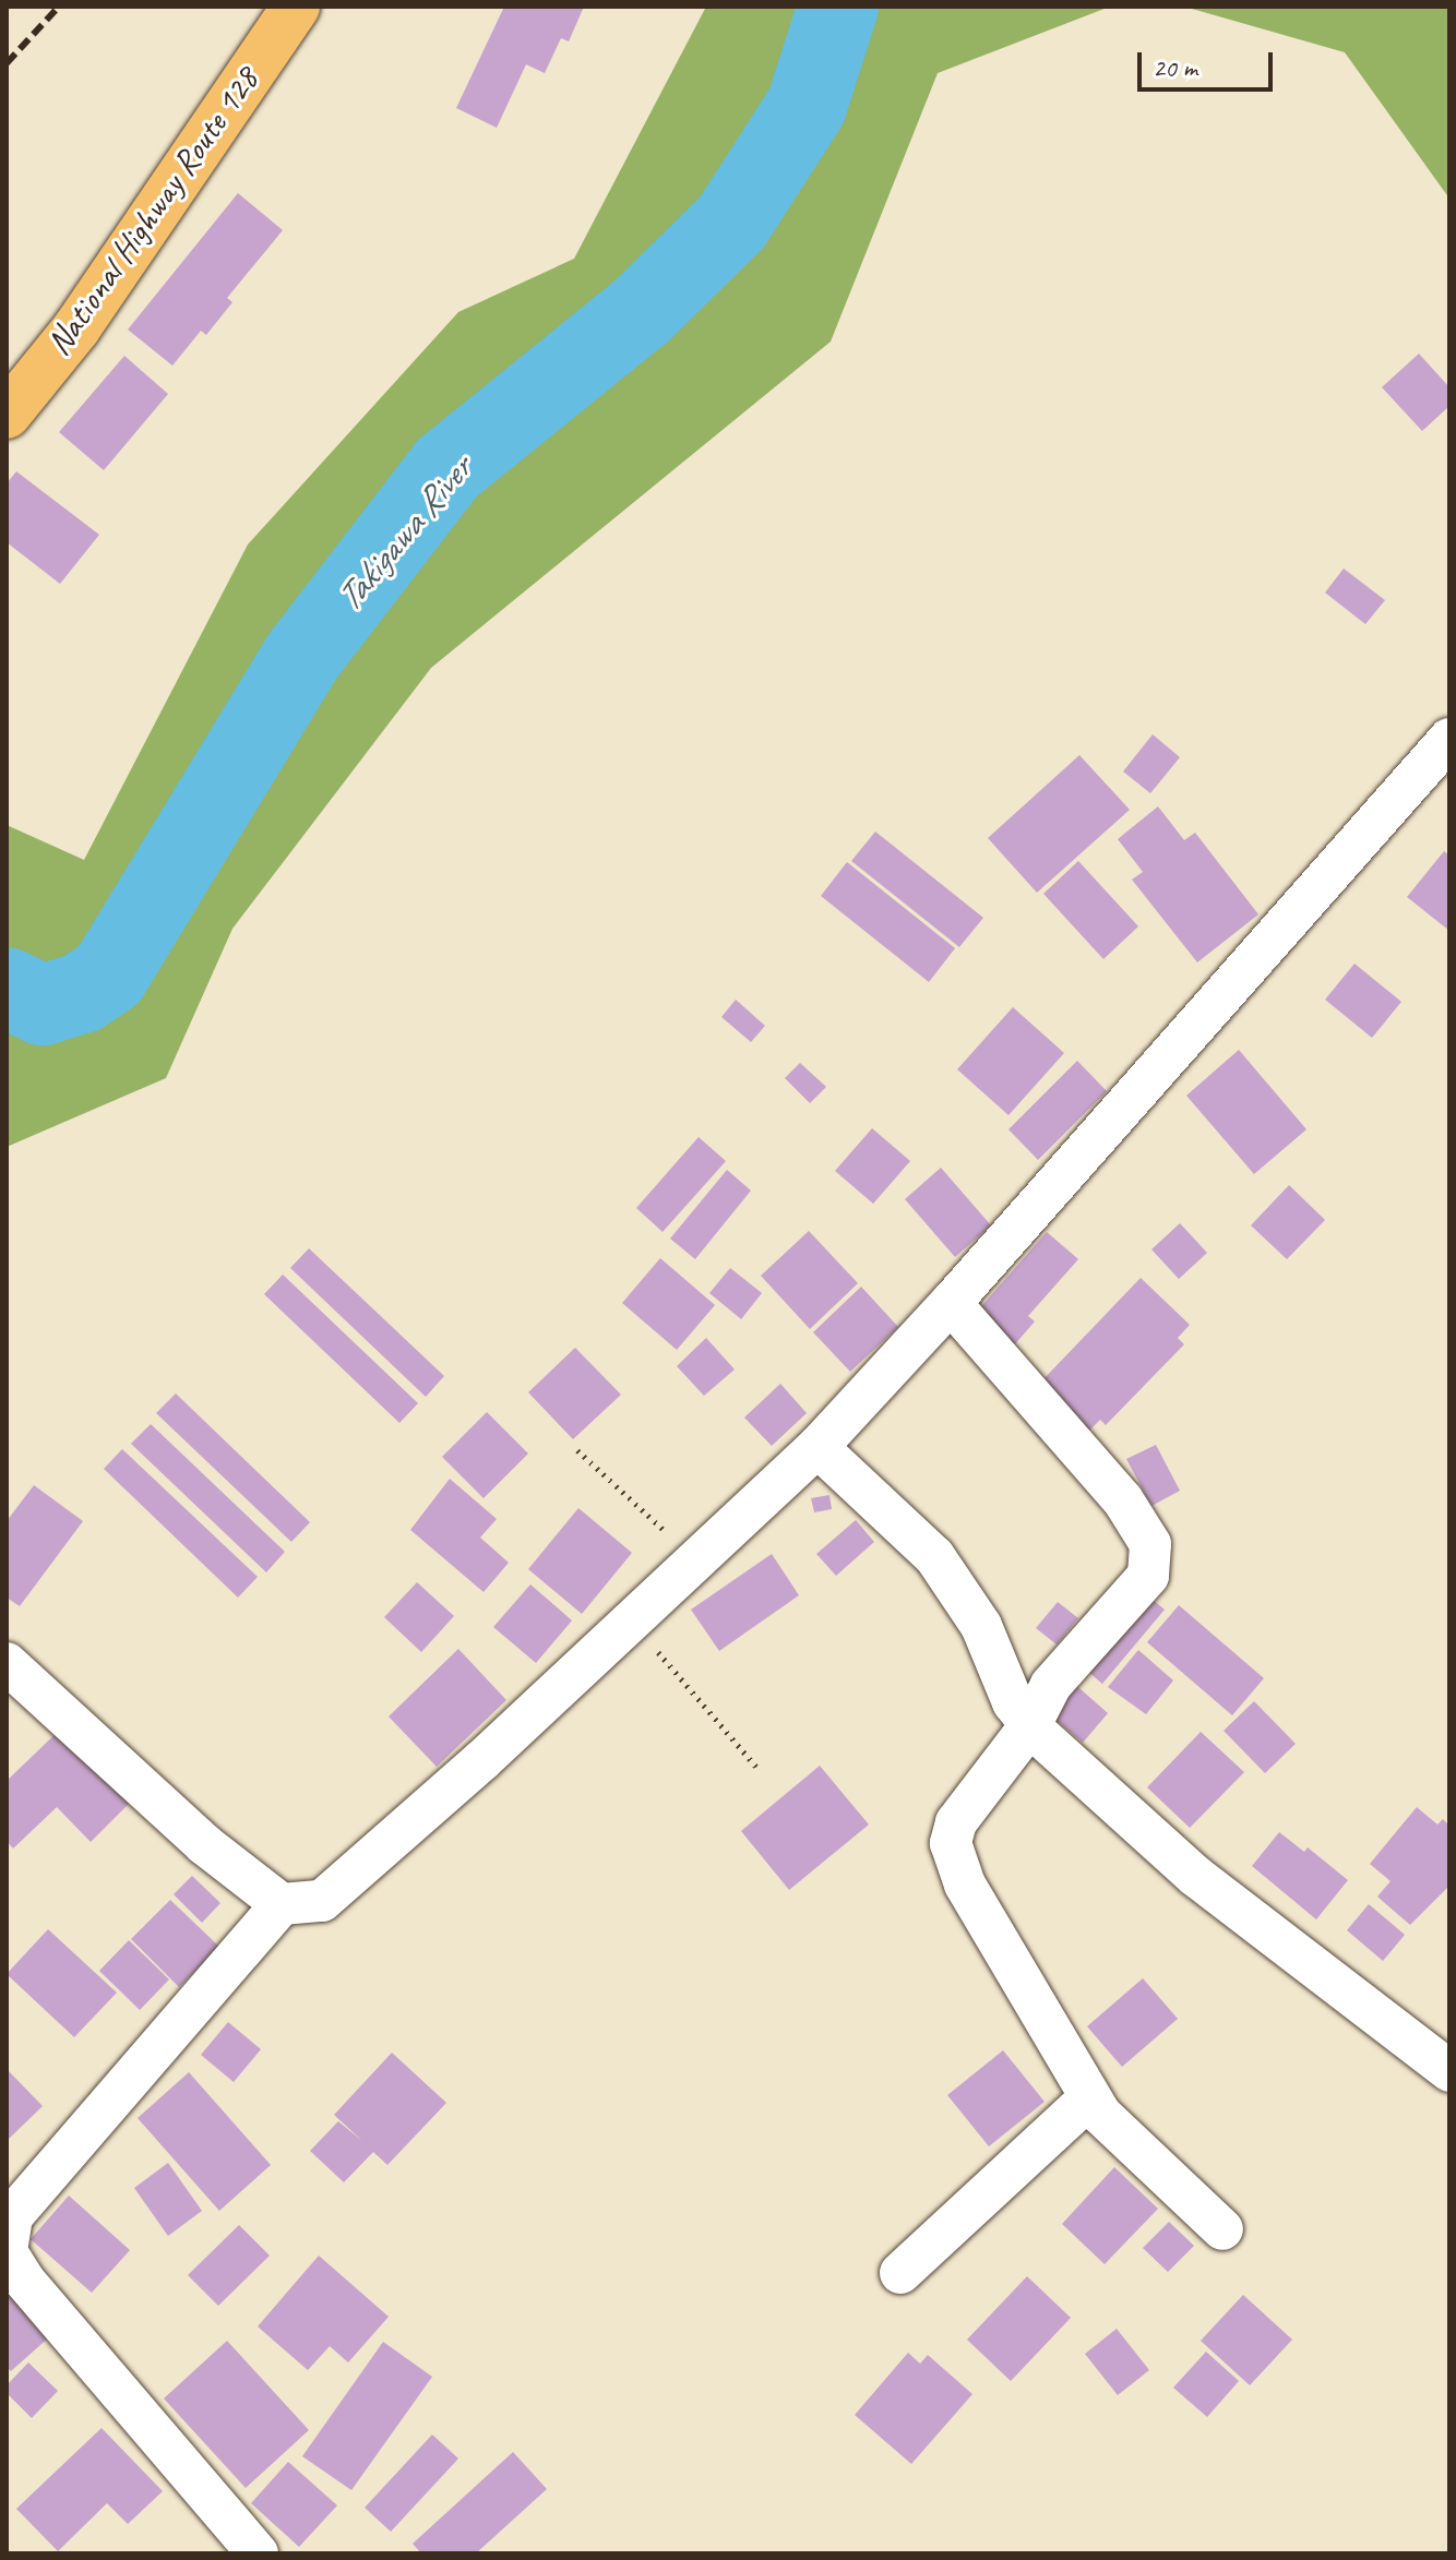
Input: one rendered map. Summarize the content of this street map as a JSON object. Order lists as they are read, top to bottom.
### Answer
{
  "streets": {
    "highway": ["National Highway Route 128"]
  },
  "water": ["Takigawa River"],
  "scale_bar": "20 m"
}
